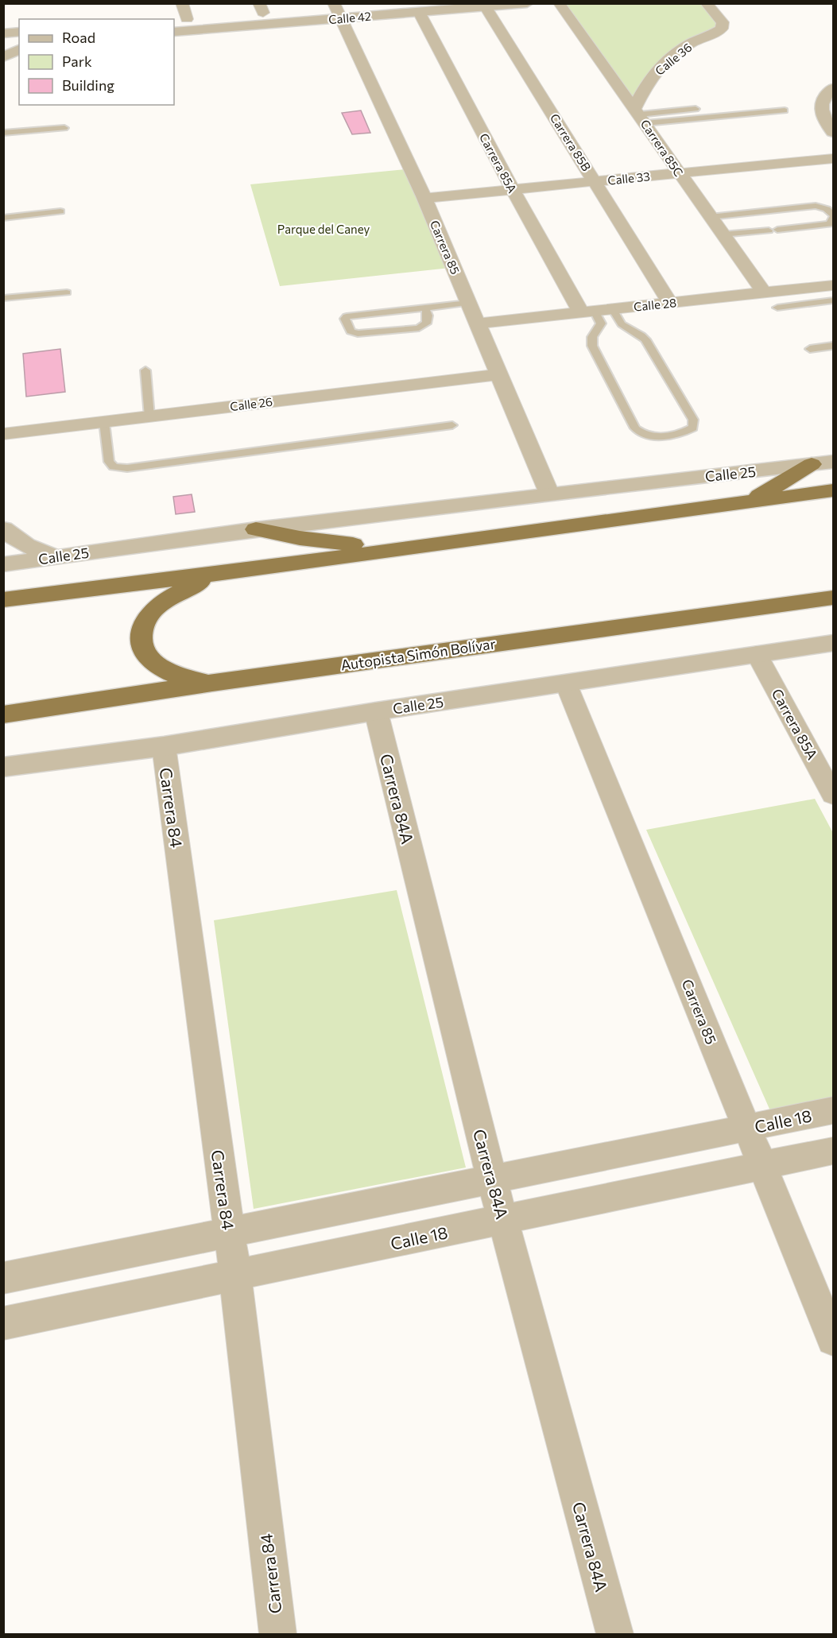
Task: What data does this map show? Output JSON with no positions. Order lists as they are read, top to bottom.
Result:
{
  "streets": {
    "highway": ["Autopista Simón Bolívar"],
    "street": [
      "Calle 42",
      "Calle 36",
      "Carrera 85B",
      "Carrera 85C",
      "Carrera 85A",
      "Calle 33",
      "Carrera 85",
      "Calle 28",
      "Calle 26",
      "Calle 25",
      "Carrera 84A",
      "Carrera 84",
      "Calle 18"
    ]
  },
  "crossings": [
    ["Calle 42", "Carrera 85B"],
    ["Calle 42", "Carrera 85A"],
    ["Calle 42", "Carrera 85"],
    ["Calle 36", "Carrera 85C"],
    ["Carrera 85B", "Calle 33"],
    ["Carrera 85B", "Calle 28"],
    ["Carrera 85C", "Calle 33"],
    ["Carrera 85C", "Calle 28"],
    ["Carrera 85A", "Calle 33"],
    ["Carrera 85A", "Calle 28"],
    ["Carrera 85A", "Calle 25"],
    ["Calle 33", "Carrera 85"],
    ["Carrera 85", "Calle 28"],
    ["Carrera 85", "Calle 26"],
    ["Carrera 85", "Calle 25"],
    ["Carrera 85", "Calle 18"],
    ["Calle 25", "Carrera 84A"],
    ["Calle 25", "Carrera 84"],
    ["Carrera 84A", "Calle 18"],
    ["Carrera 84", "Calle 18"]
  ],
  "parks": ["Parque del Caney"],
  "legend": ["Road", "Park", "Building"]
}
